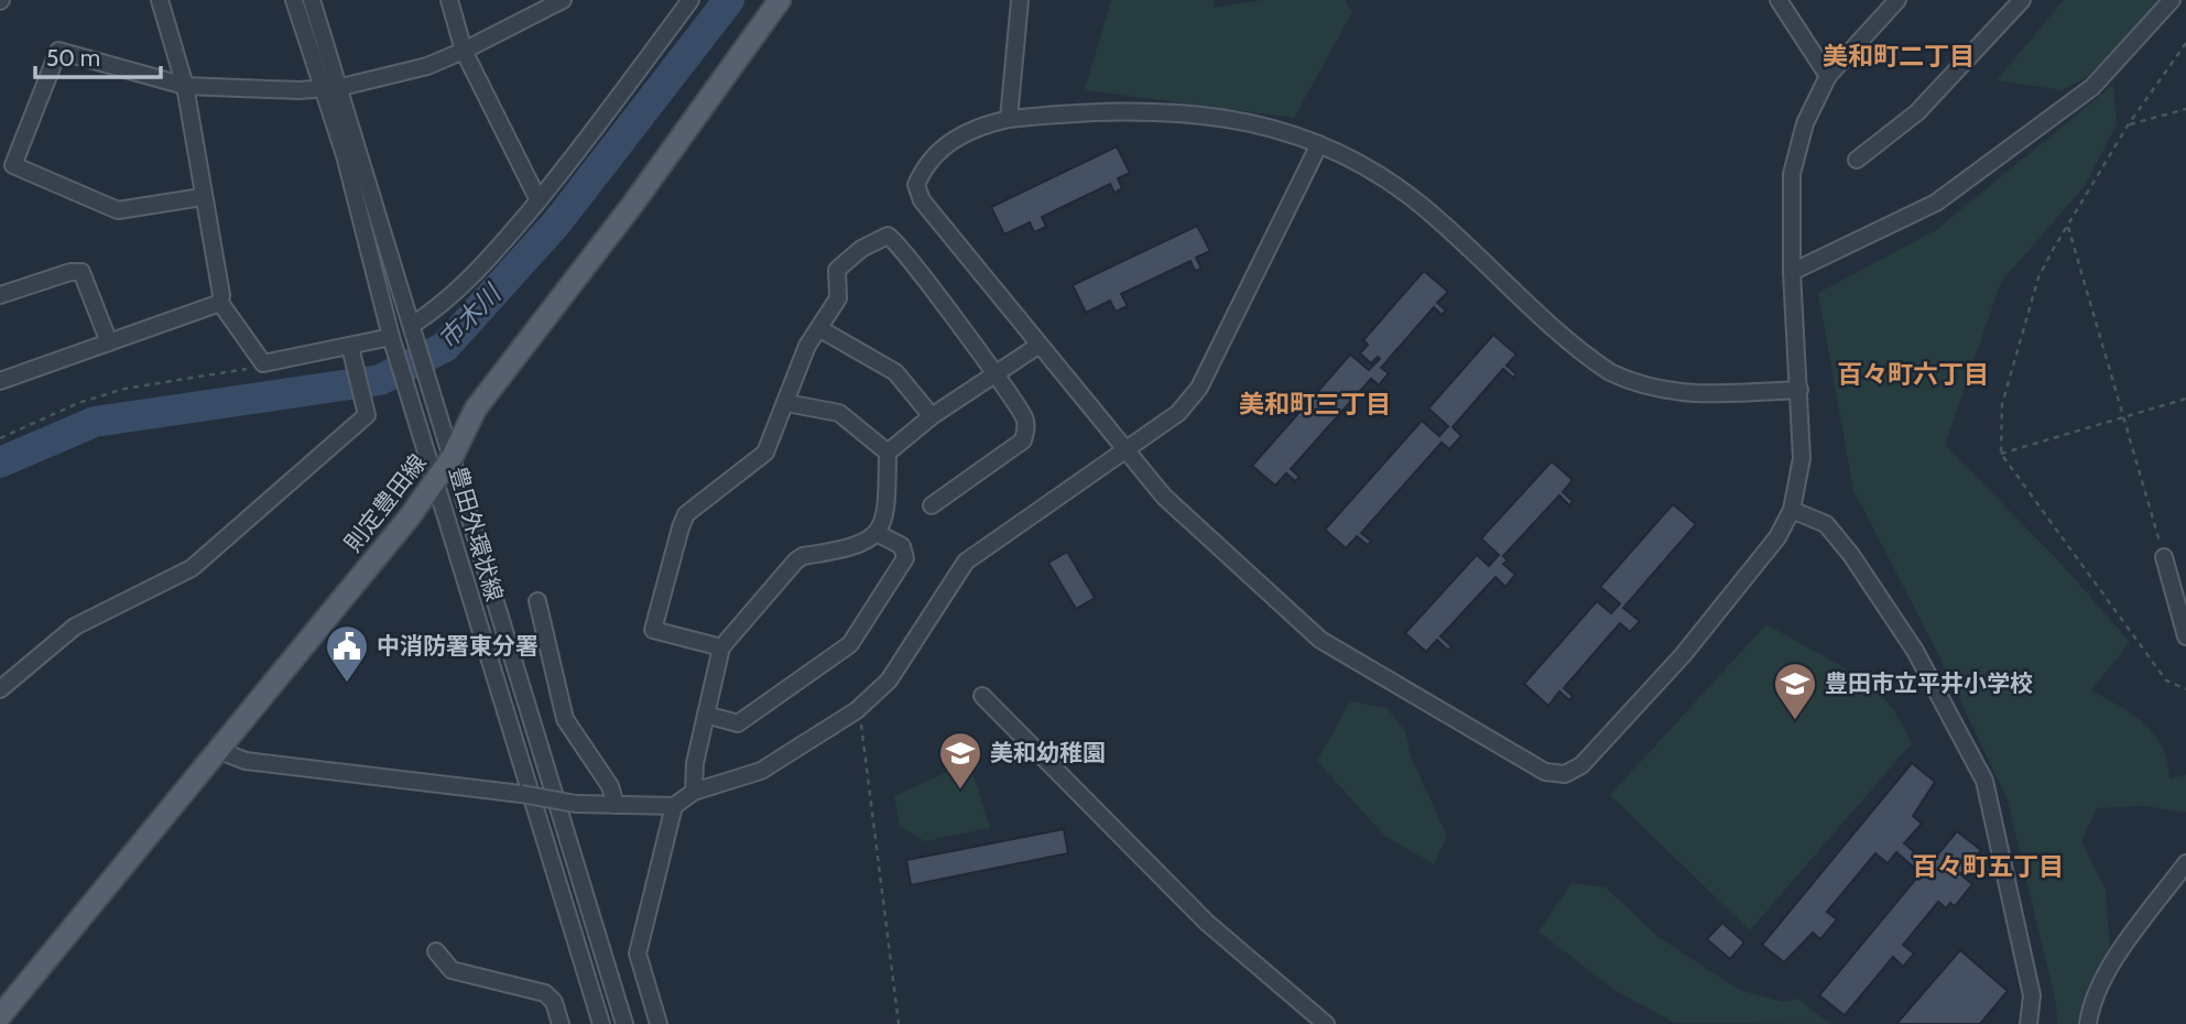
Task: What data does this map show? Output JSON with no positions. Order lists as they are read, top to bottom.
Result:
{
  "streets": {
    "main road": ["則定豊田線"],
    "street": ["豊田外環状線"]
  },
  "crossings": [
    ["則定豊田線", "豊田外環状線"]
  ],
  "districts": [
    "美和町二丁目",
    "百々町六丁目",
    "美和町三丁目",
    "百々町五丁目"
  ],
  "water": ["市木川"],
  "places": {
    "public building": ["中消防署東分署"],
    "school or university": ["豊田市立平井小学校", "美和幼稚園"]
  },
  "scale_bar": "50 m"
}
